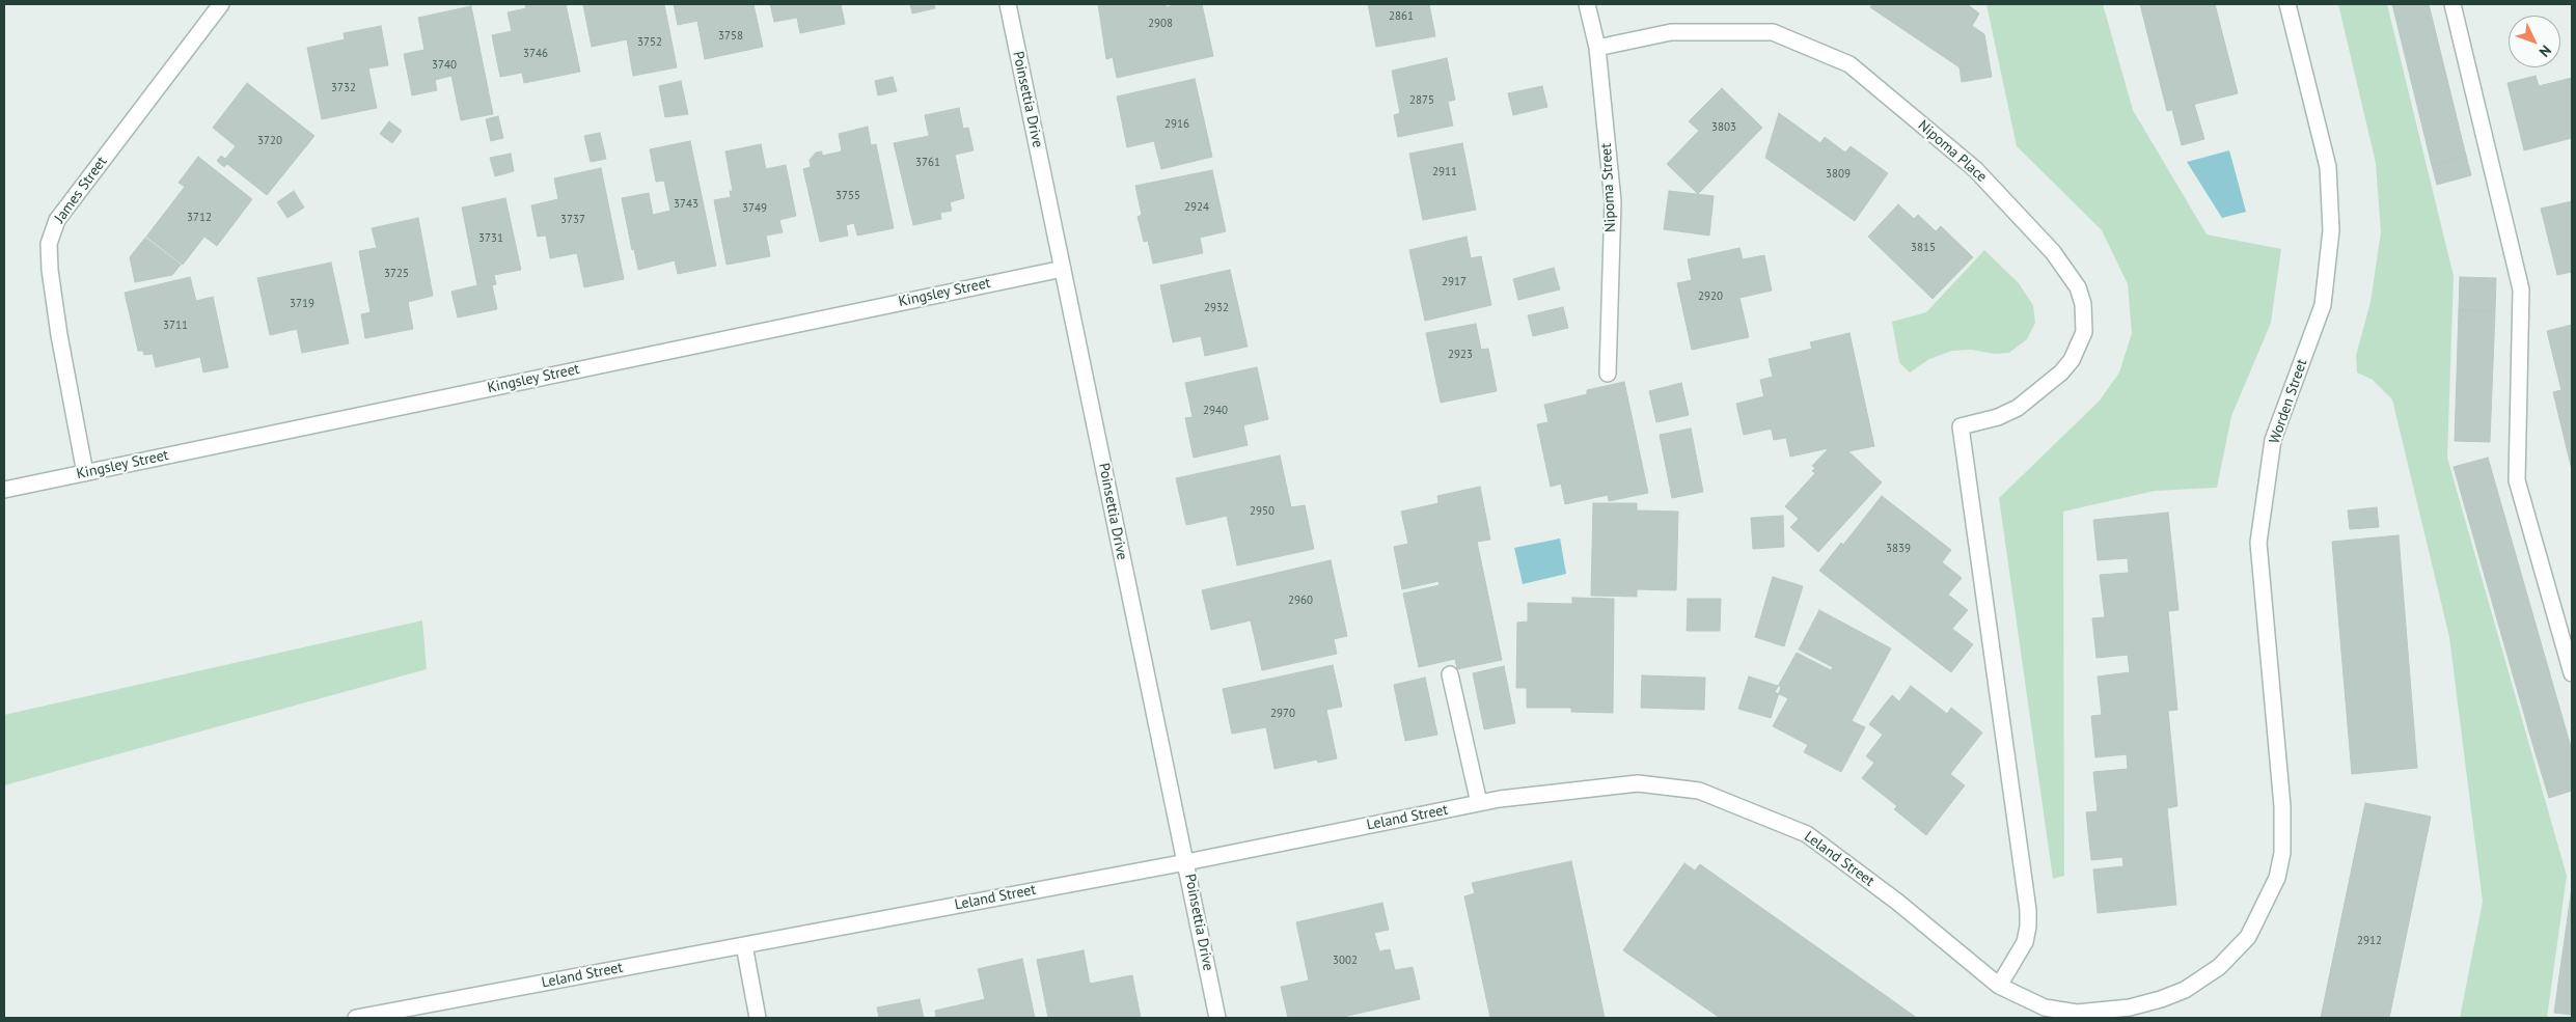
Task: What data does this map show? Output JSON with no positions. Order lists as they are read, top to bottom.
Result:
{
  "streets": {
    "street": [
      "Poinsettia Drive",
      "Nipoma Place",
      "Nipoma Street",
      "James Street",
      "Kingsley Street",
      "Worden Street",
      "Leland Street"
    ]
  },
  "crossings": [
    ["Poinsettia Drive", "Kingsley Street"],
    ["Poinsettia Drive", "Leland Street"],
    ["Nipoma Place", "Nipoma Street"],
    ["Nipoma Place", "Leland Street"],
    ["James Street", "Kingsley Street"],
    ["Worden Street", "Leland Street"]
  ],
  "house_numbers": [
    "2861",
    "2908",
    "3758",
    "3752",
    "3746",
    "3740",
    "3732",
    "2875",
    "2916",
    "3803",
    "3720",
    "3761",
    "2911",
    "3809",
    "3755",
    "3743",
    "2924",
    "3749",
    "3712",
    "3737",
    "3731",
    "3815",
    "3725",
    "2917",
    "2920",
    "3719",
    "2932",
    "3711",
    "2923",
    "2940",
    "2950",
    "3839",
    "2960",
    "2970",
    "2912",
    "3002"
  ],
  "north": "bottom right"
}
